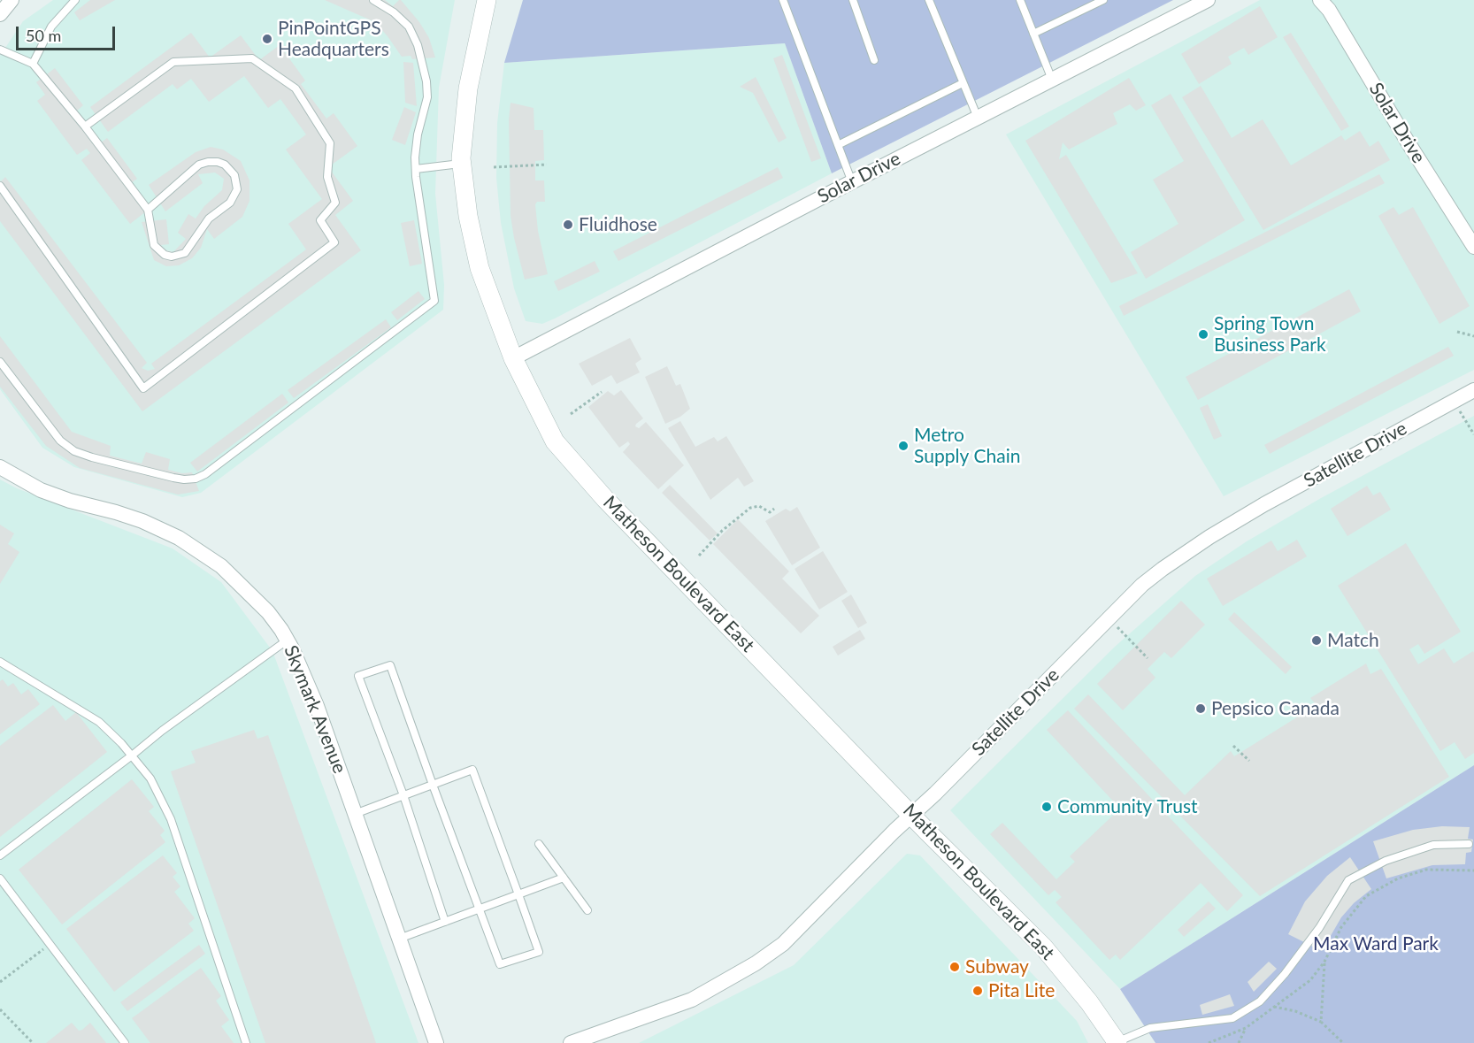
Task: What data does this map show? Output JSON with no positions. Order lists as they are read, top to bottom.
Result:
{
  "streets": {
    "street": [
      "Solar Drive",
      "Satellite Drive",
      "Matheson Boulevard East",
      "Skymark Avenue"
    ]
  },
  "crossings": [
    ["Solar Drive", "Matheson Boulevard East"],
    ["Satellite Drive", "Matheson Boulevard East"]
  ],
  "parks": ["Max Ward Park"],
  "places": [
    "PinPointGPS Headquarters",
    "Fluidhose",
    "Spring Town Business Park",
    "Metro Supply Chain",
    "Match",
    "Pepsico Canada",
    "Community Trust",
    "Subway",
    "Pita Lite"
  ],
  "scale_bar": "50 m"
}
